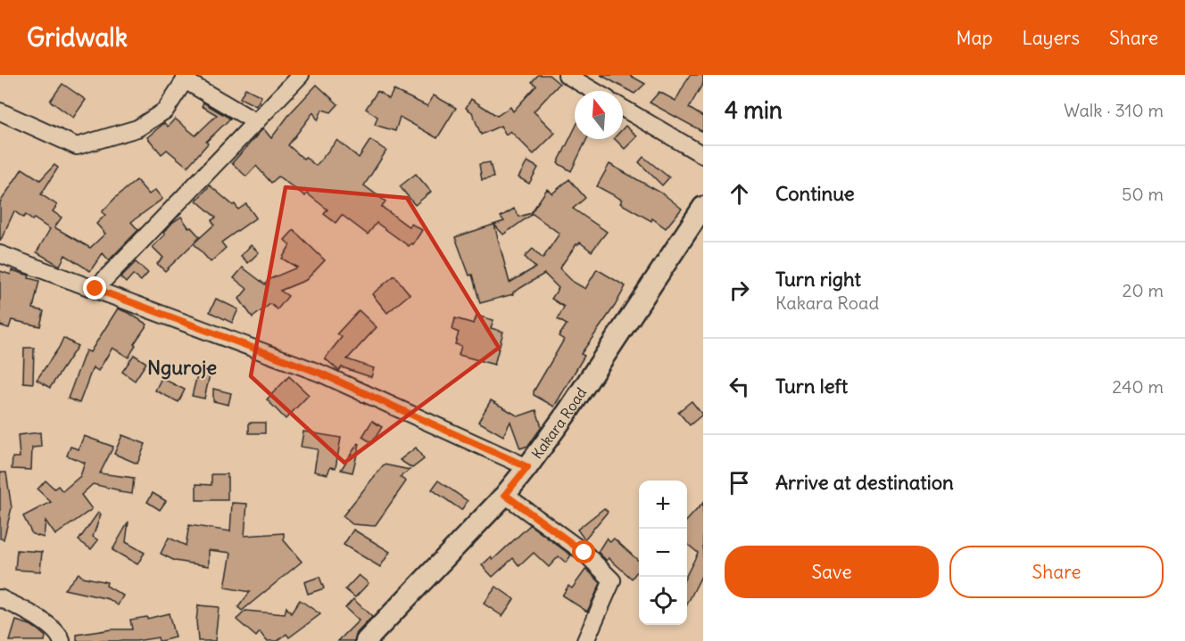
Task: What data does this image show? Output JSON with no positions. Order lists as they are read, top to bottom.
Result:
{
  "streets": {
    "street": ["Kakara Road"]
  },
  "districts": ["Nguroje"],
  "north": "top",
  "page": {
    "header": "Gridwalk",
    "nav": ["Map", "Layers", "Share"],
    "heading": ["4 min", "Walk · 310 m"],
    "list": [
      ["Continue", "50 m"],
      ["Turn right", "Kakara Road", "20 m"],
      ["Turn left", "240 m"],
      "Arrive at destination"
    ],
    "map_buttons": ["+", "−"],
    "buttons": ["Save", "Share"]
  }
}
